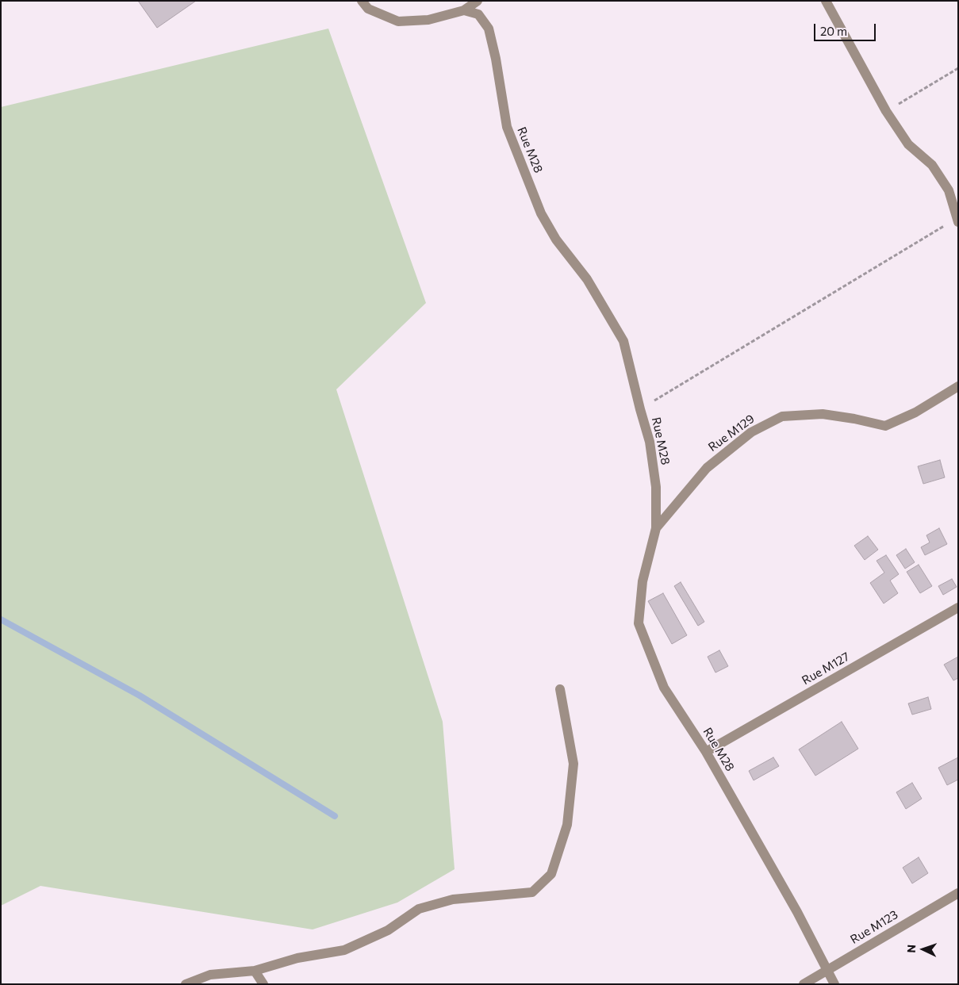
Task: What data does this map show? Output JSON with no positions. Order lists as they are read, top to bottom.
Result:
{
  "streets": {
    "street": [
      "Rue M28",
      "Rue M129",
      "Rue M127",
      "Rue M123"
    ]
  },
  "crossings": [
    ["Rue M28", "Rue M129"],
    ["Rue M28", "Rue M127"],
    ["Rue M28", "Rue M123"]
  ],
  "scale_bar": "20 m",
  "north": "left"
}
